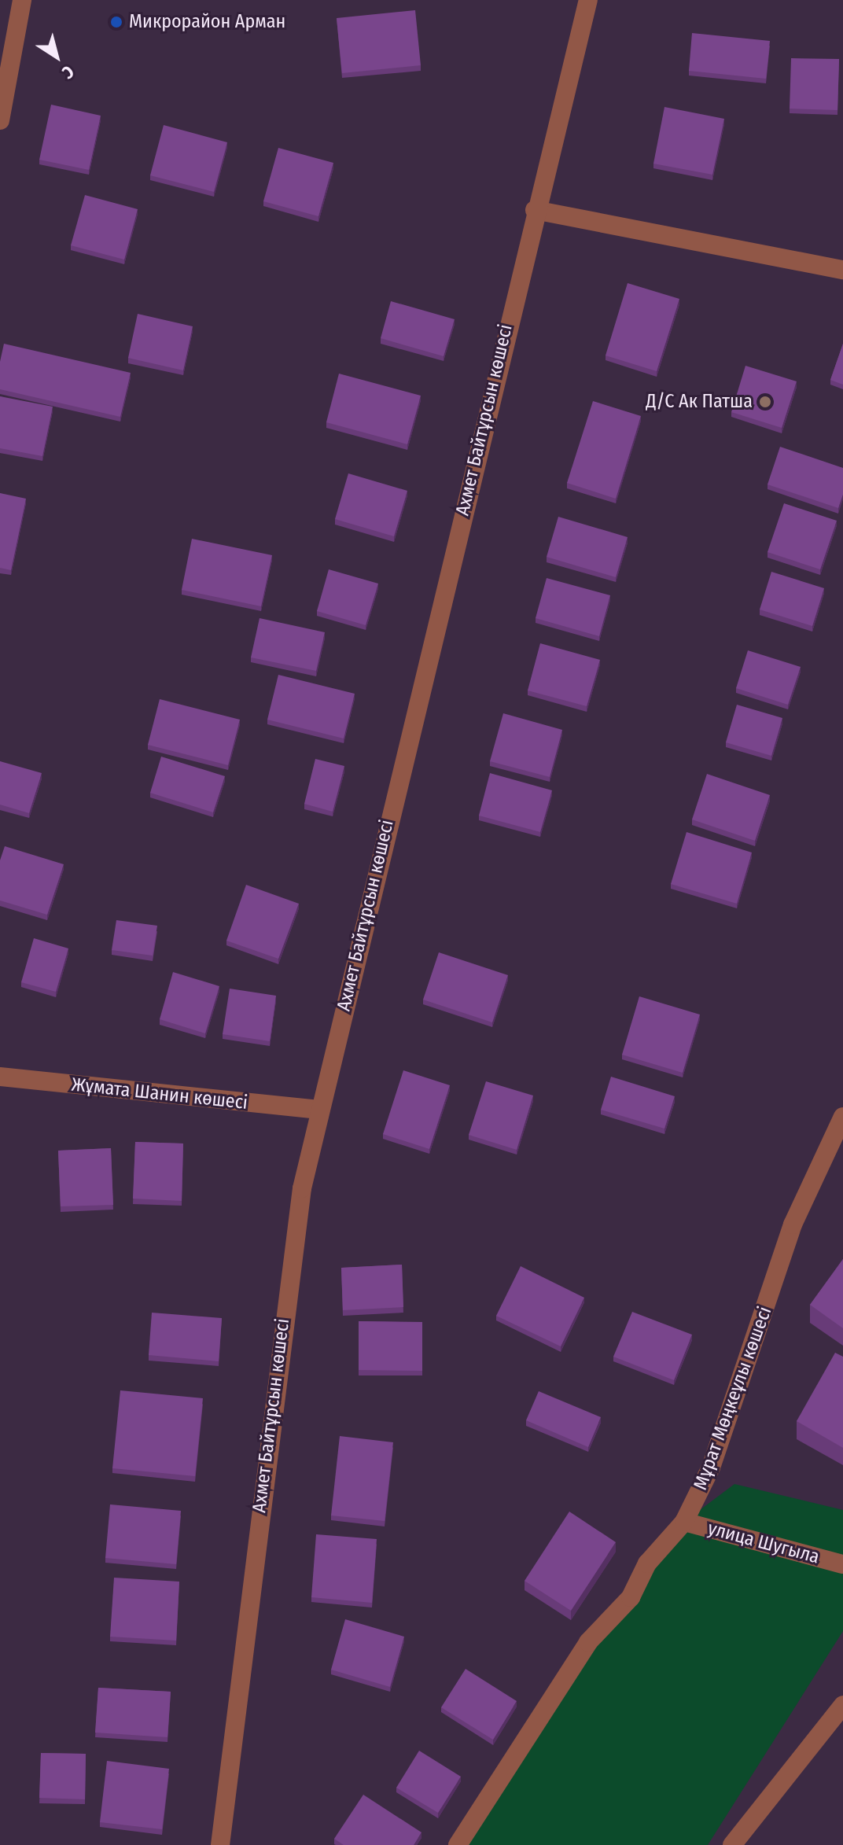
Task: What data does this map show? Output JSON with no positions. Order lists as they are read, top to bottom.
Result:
{
  "streets": {
    "street": [
      "Ахмет Байтұрсын көшесі",
      "Жұмата Шанин көшесі",
      "Мұрат Мөңкеұлы көшесі",
      "улица Шугыла"
    ]
  },
  "crossings": [
    ["Ахмет Байтұрсын көшесі", "Жұмата Шанин көшесі"],
    ["Мұрат Мөңкеұлы көшесі", "улица Шугыла"]
  ],
  "places": ["Микрорайон Арман", "Д/С Ак Патша"],
  "north": "bottom right"
}
